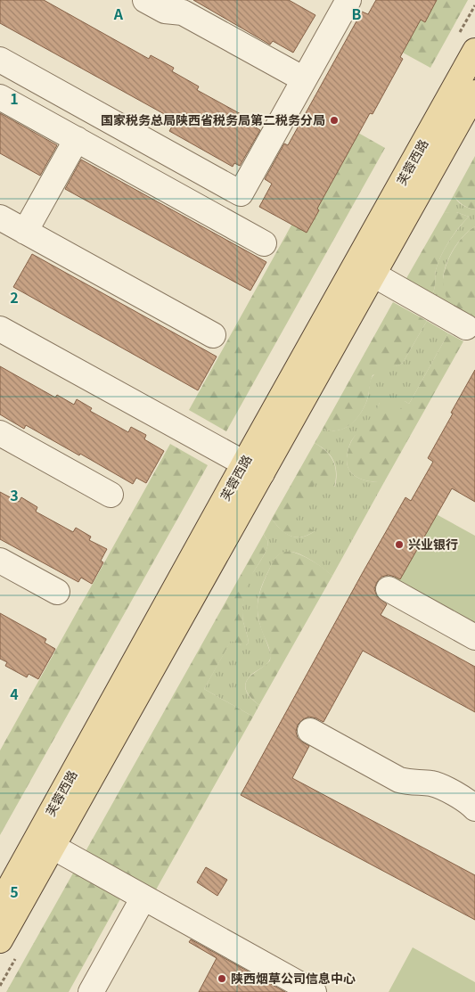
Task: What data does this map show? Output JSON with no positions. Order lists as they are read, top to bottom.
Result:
{
  "streets": {
    "main road": ["芙蓉西路"]
  },
  "places": ["国家税务总局陕西省税务局第二税务分局", "兴业银行", "陕西烟草公司信息中心"],
  "grid": {
    "columns": ["A", "B"],
    "rows": [
      "1",
      "2",
      "3",
      "4",
      "5"
    ]
  }
}
